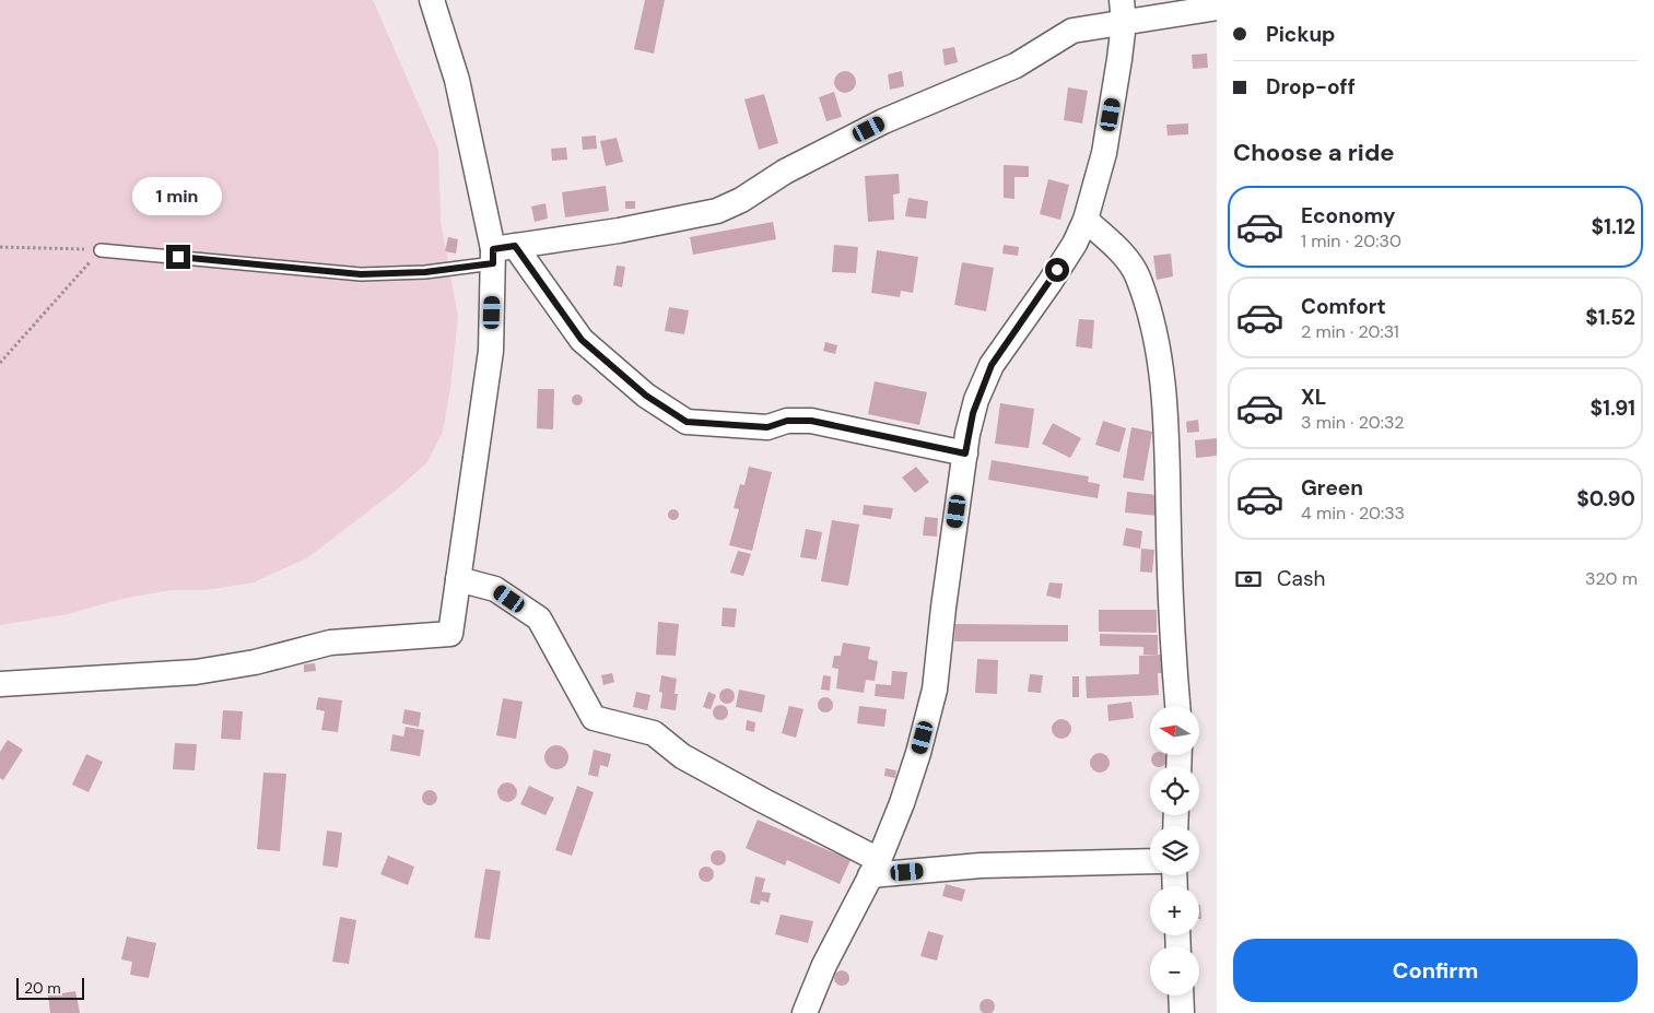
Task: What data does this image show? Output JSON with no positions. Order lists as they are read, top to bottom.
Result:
{
  "scale_bar": "20 m",
  "north": "left",
  "page": {
    "banner": ["Pickup", "Drop-off"],
    "heading": "Choose a ride",
    "bubble": "1 min",
    "list": [
      {
        "name": "Economy",
        "note": "1 min · 20:30",
        "value": "$1.12"
      },
      {
        "name": "Comfort",
        "note": "2 min · 20:31",
        "value": "$1.52"
      },
      {
        "name": "XL",
        "note": "3 min · 20:32",
        "value": "$1.91"
      },
      {
        "name": "Green",
        "note": "4 min · 20:33",
        "value": "$0.90"
      }
    ],
    "pay": ["Cash", "320 m"],
    "map_buttons": ["+", "−"],
    "buttons": "Confirm",
    "scale": "20 m"
  }
}
